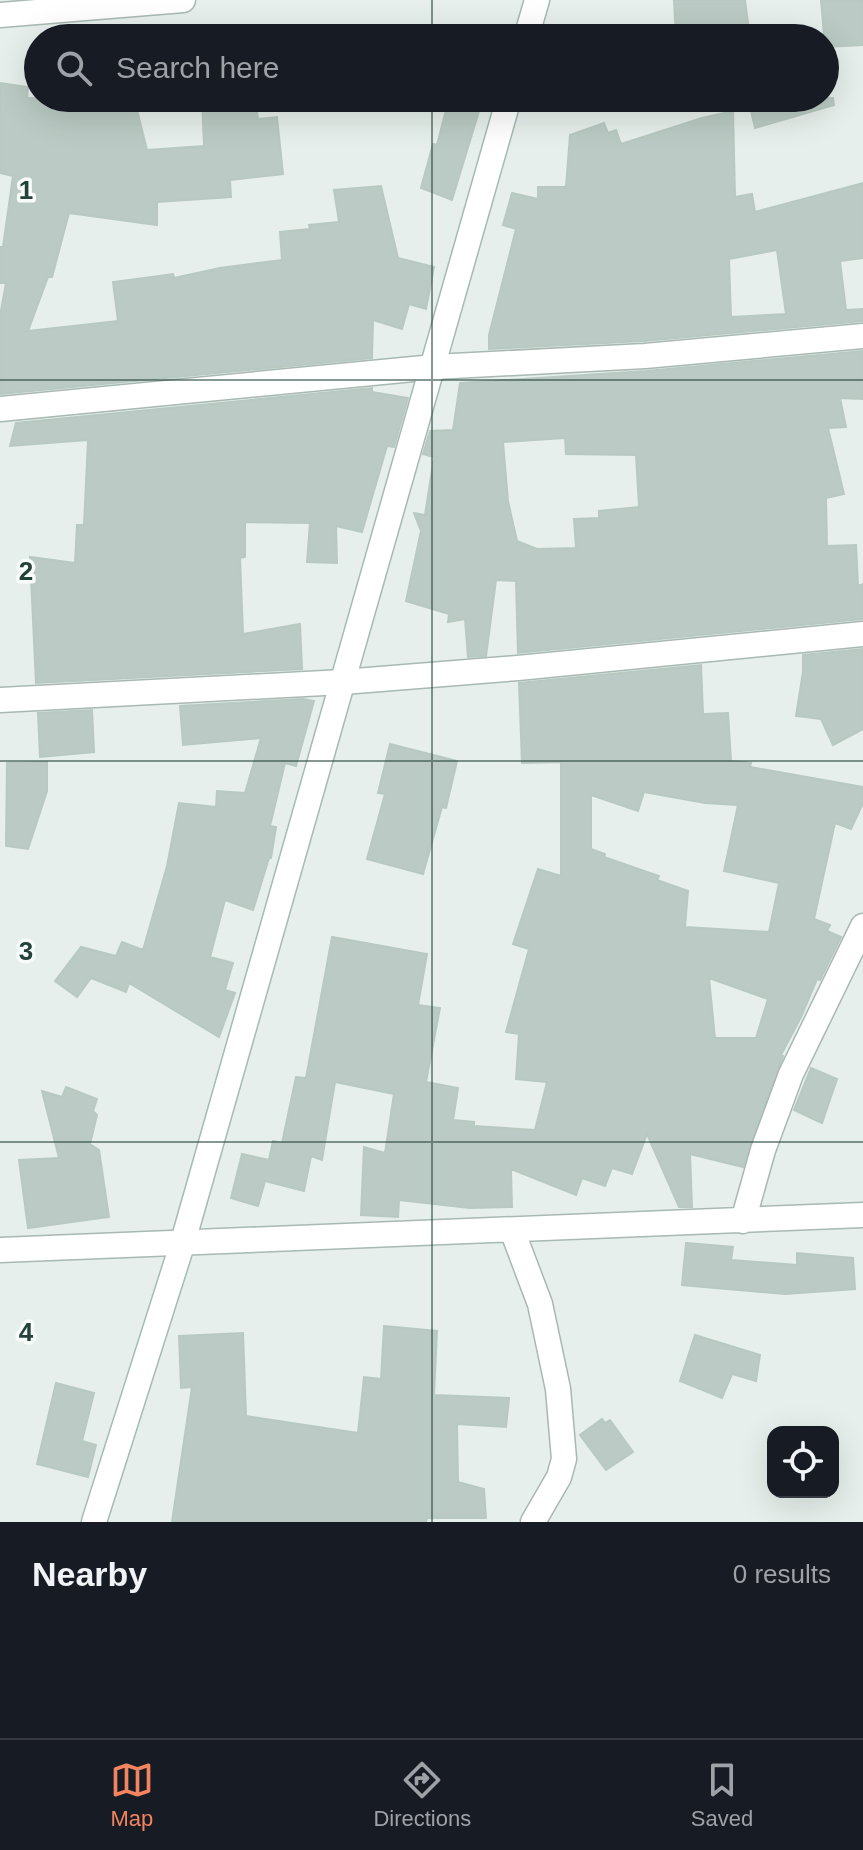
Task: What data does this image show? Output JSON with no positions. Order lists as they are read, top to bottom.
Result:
{
  "page": {
    "search": "Search here",
    "heading": ["Nearby", "0 results"],
    "nav": ["Map", "Directions", "Saved"]
  },
  "grid": {
    "rows": [
      "1",
      "2",
      "3",
      "4"
    ]
  }
}
